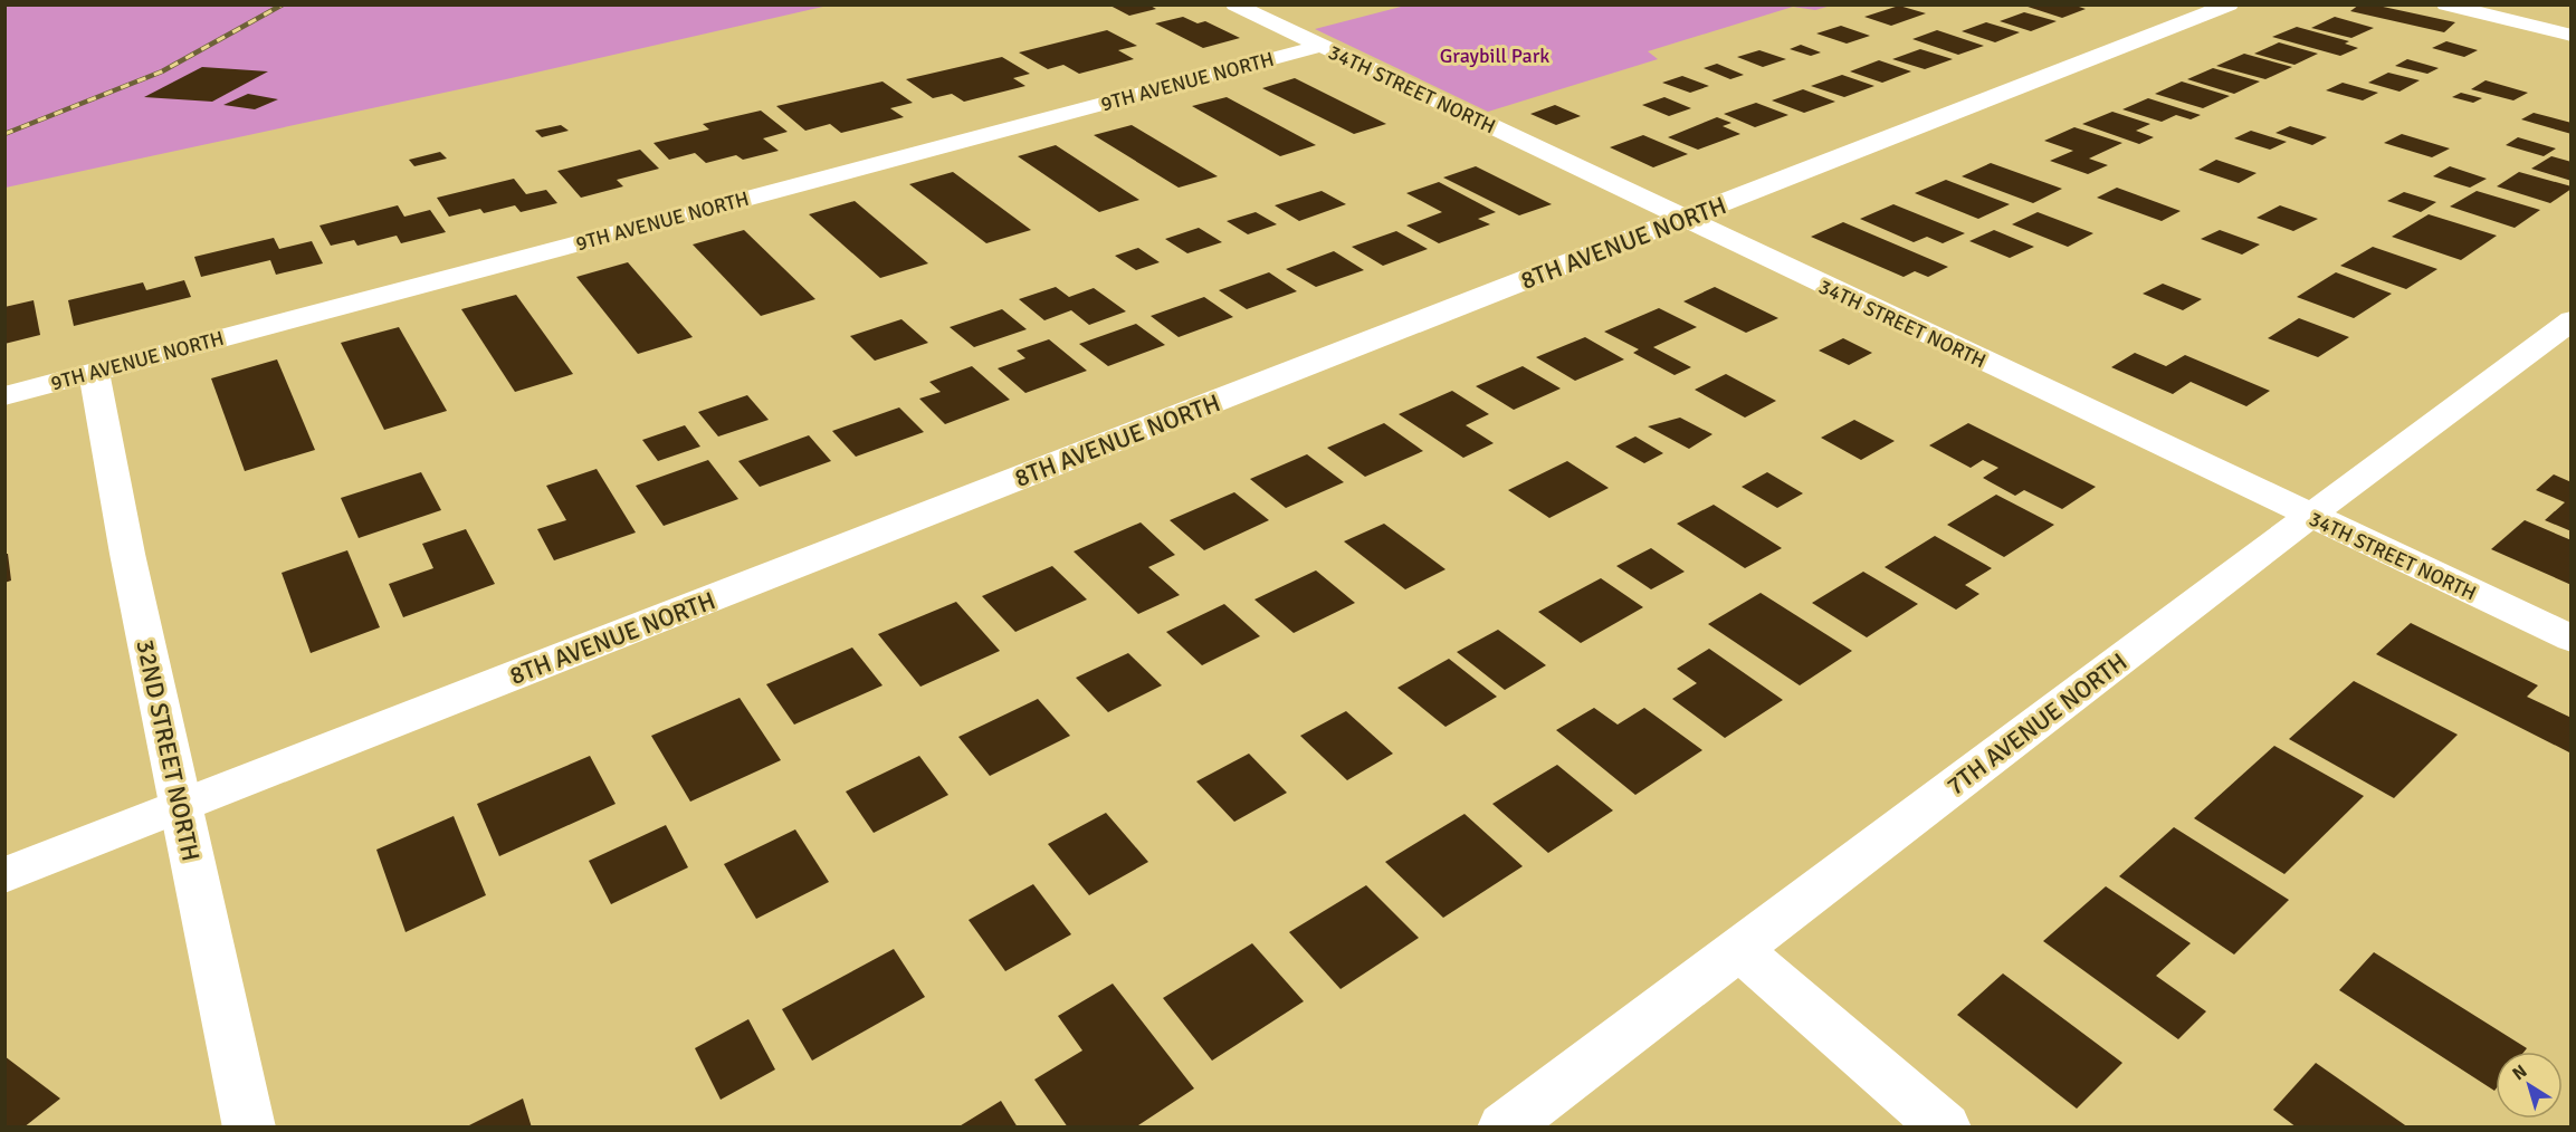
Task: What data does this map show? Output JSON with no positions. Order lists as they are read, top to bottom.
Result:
{
  "streets": {
    "street": [
      "9TH AVENUE NORTH",
      "34TH STREET NORTH",
      "8TH AVENUE NORTH",
      "7TH AVENUE NORTH",
      "32ND STREET NORTH"
    ]
  },
  "crossings": [
    ["9TH AVENUE NORTH", "34TH STREET NORTH"],
    ["9TH AVENUE NORTH", "32ND STREET NORTH"],
    ["34TH STREET NORTH", "8TH AVENUE NORTH"],
    ["34TH STREET NORTH", "7TH AVENUE NORTH"],
    ["8TH AVENUE NORTH", "32ND STREET NORTH"]
  ],
  "parks": ["Graybill Park"],
  "north": "top left"
}
